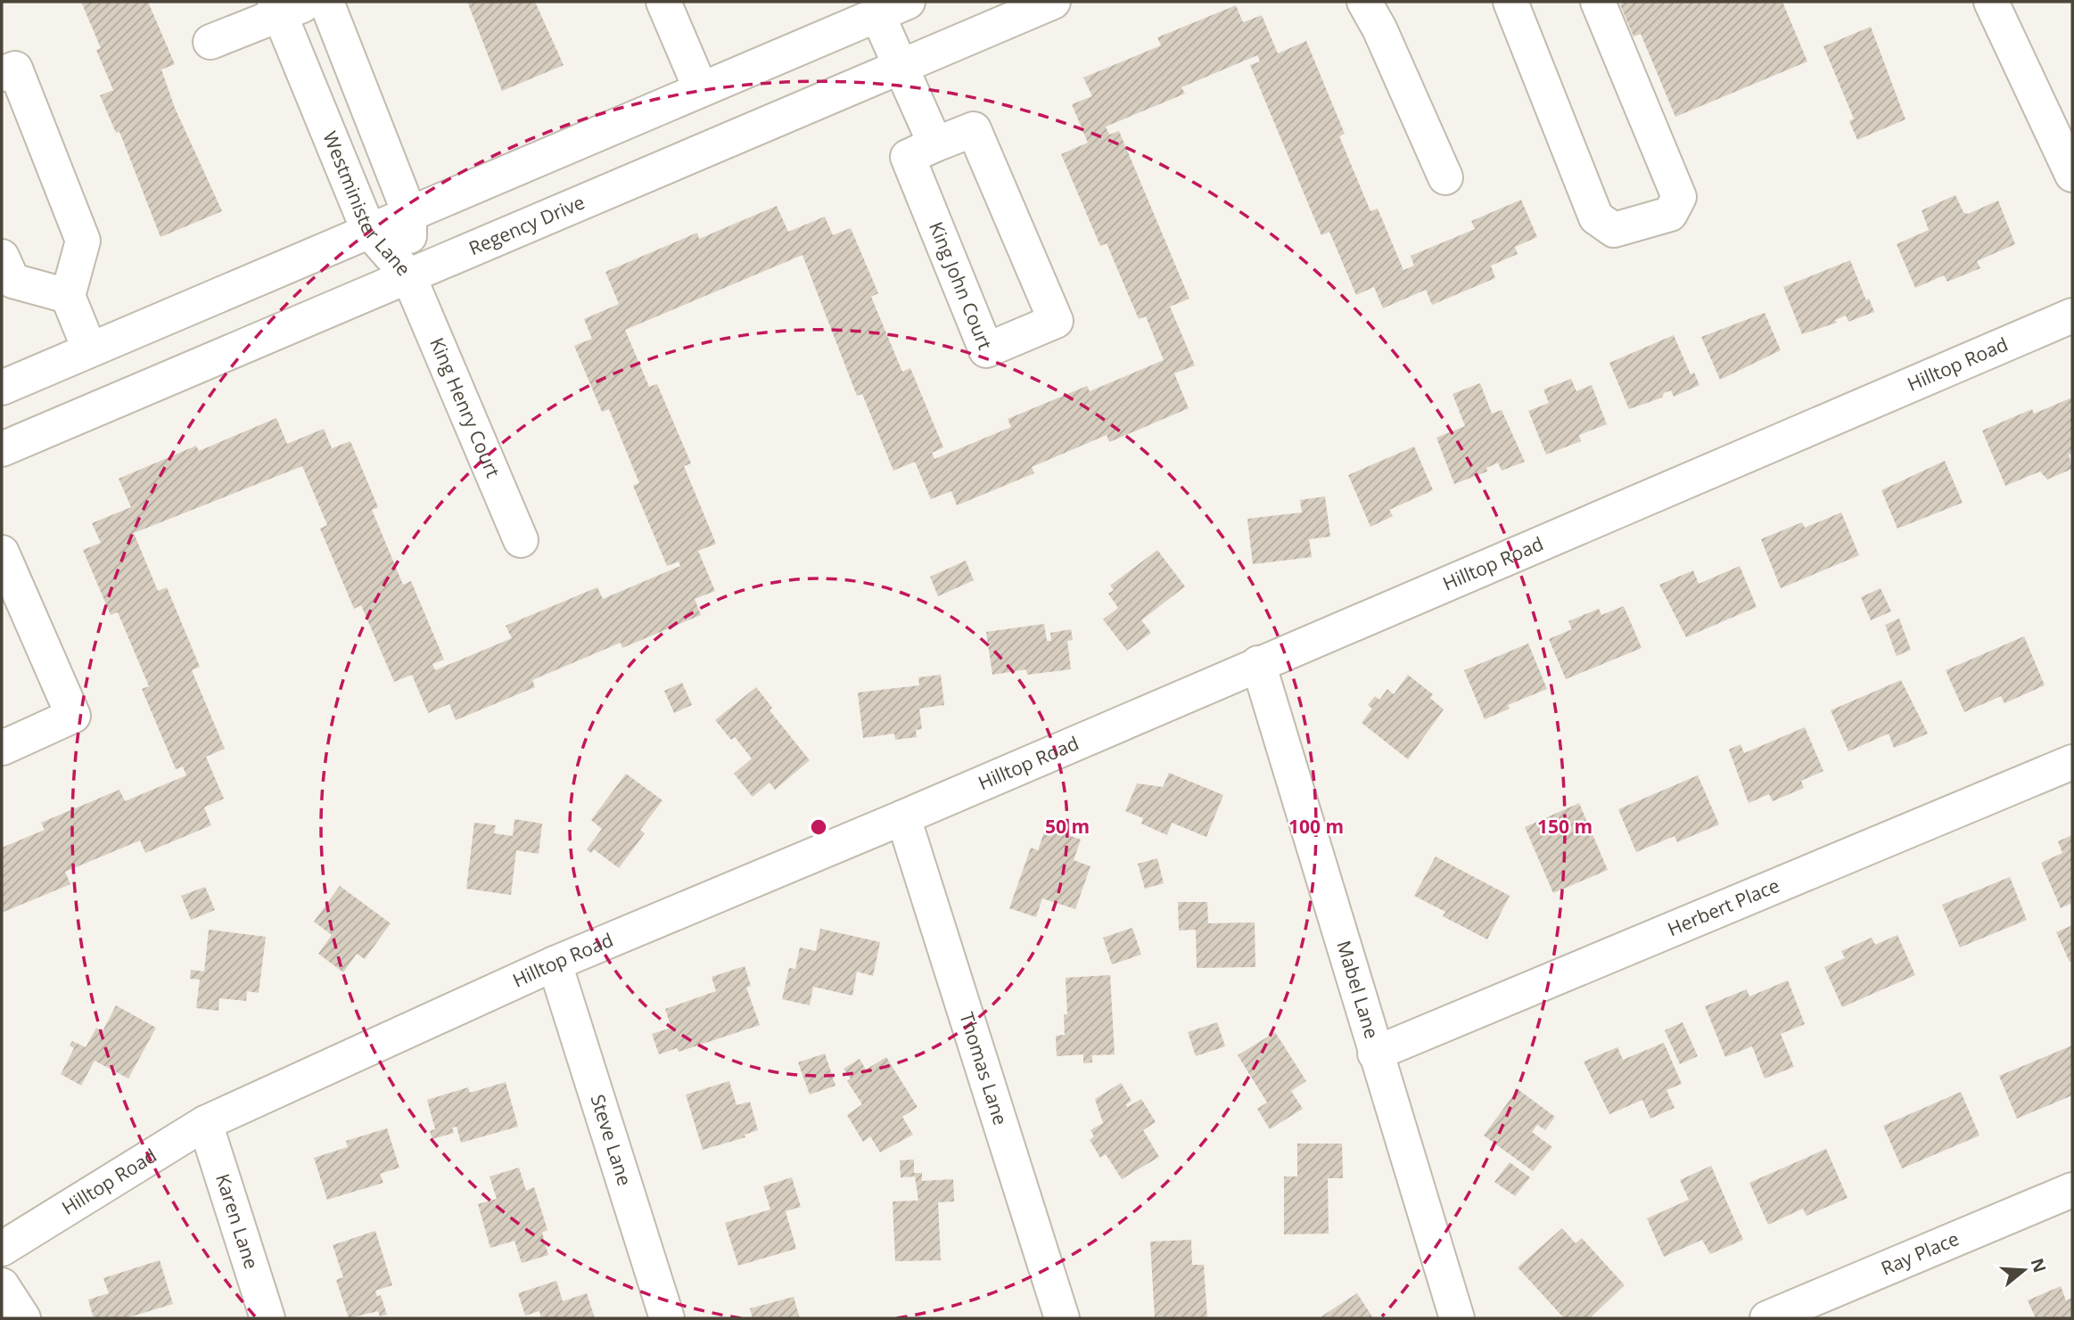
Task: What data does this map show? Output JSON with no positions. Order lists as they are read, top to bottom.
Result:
{
  "streets": {
    "street": [
      "Westminister Lane",
      "Regency Drive",
      "King John Court",
      "Hilltop Road",
      "King Henry Court",
      "Herbert Place",
      "Mabel Lane",
      "Thomas Lane",
      "Steve Lane",
      "Karen Lane",
      "Ray Place"
    ]
  },
  "crossings": [
    ["Westminister Lane", "Regency Drive"],
    ["Westminister Lane", "King Henry Court"],
    ["Regency Drive", "King Henry Court"],
    ["Hilltop Road", "Mabel Lane"],
    ["Hilltop Road", "Thomas Lane"],
    ["Hilltop Road", "Steve Lane"],
    ["Hilltop Road", "Karen Lane"],
    ["Herbert Place", "Mabel Lane"]
  ],
  "north": "right",
  "rings": ["50 m", "100 m", "150 m"]
}
